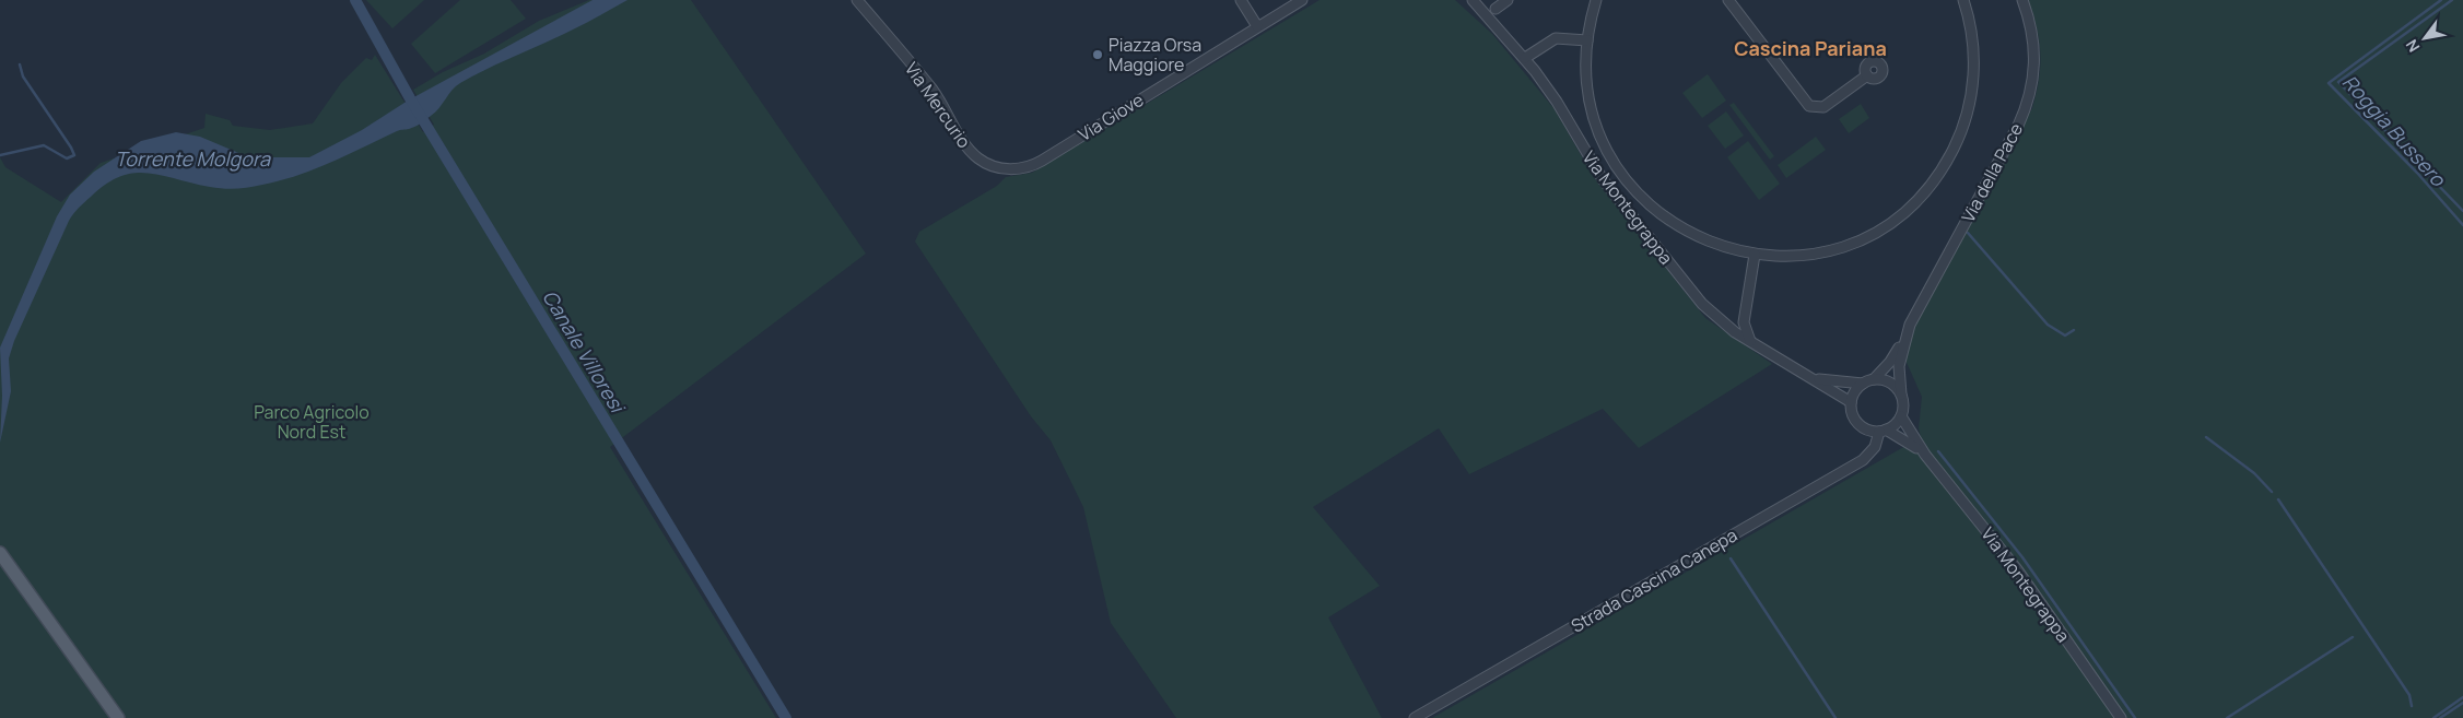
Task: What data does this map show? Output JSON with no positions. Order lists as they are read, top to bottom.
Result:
{
  "streets": {
    "street": [
      "Via Mercurio",
      "Via Giove",
      "Via della Pace",
      "Via Montegrappa",
      "Strada Cascina Canepa"
    ]
  },
  "crossings": [
    ["Via Mercurio", "Via Giove"],
    ["Via della Pace", "Via Montegrappa"],
    ["Via della Pace", "Strada Cascina Canepa"],
    ["Via Montegrappa", "Strada Cascina Canepa"]
  ],
  "districts": ["Cascina Pariana"],
  "water": ["Roggia Bussero", "Torrente Molgora", "Canale Villoresi"],
  "parks": ["Parco Agricolo Nord Est"],
  "places": ["Piazza Orsa Maggiore"],
  "north": "bottom left"
}
